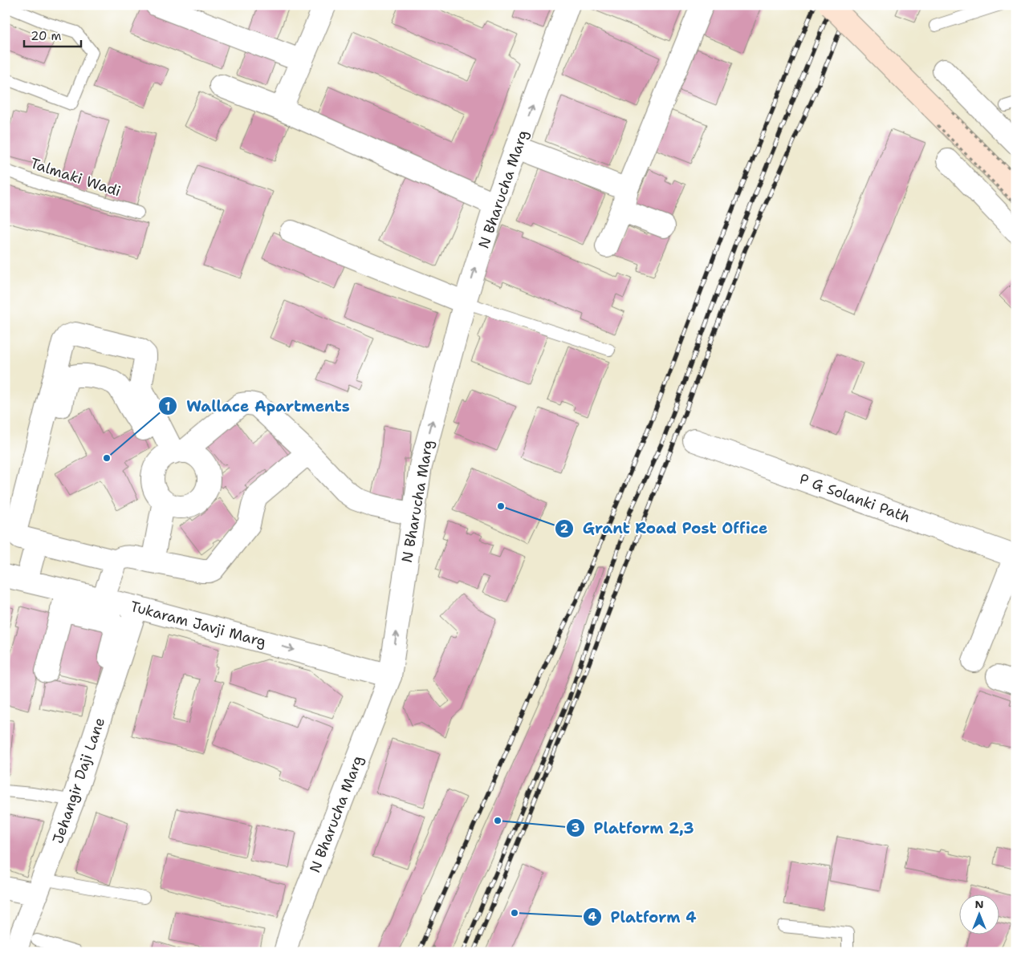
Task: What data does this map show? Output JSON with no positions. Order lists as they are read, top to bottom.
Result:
{
  "streets": {
    "street": [
      "N Bharucha Marg",
      "P G Solanki Path",
      "Tukaram Javji Marg",
      "Jehangir Daji Lane"
    ],
    "lane": ["Talmaki Wadi"]
  },
  "crossings": [
    ["N Bharucha Marg", "Tukaram Javji Marg"],
    ["Tukaram Javji Marg", "Jehangir Daji Lane"]
  ],
  "one_way": ["N Bharucha Marg"],
  "places": [
    "Wallace Apartments",
    "Grant Road Post Office",
    "Platform 2,3",
    "Platform 4"
  ],
  "scale_bar": "20 m",
  "north": "top"
}
